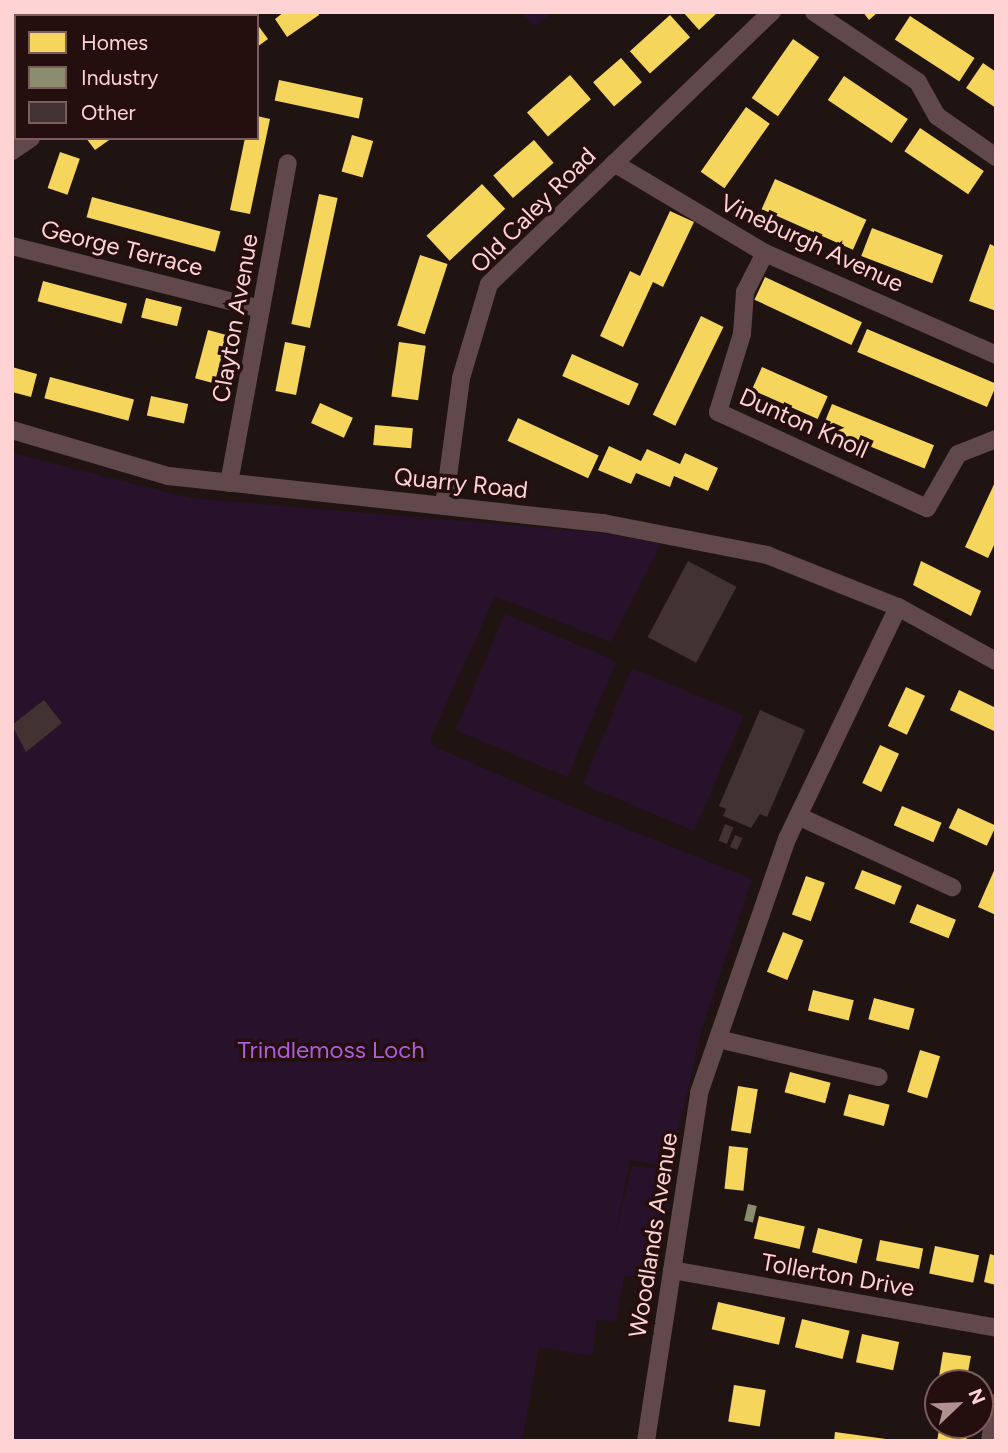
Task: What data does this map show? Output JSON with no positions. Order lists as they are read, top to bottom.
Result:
{
  "streets": {
    "street": [
      "Old Caley Road",
      "Vineburgh Avenue",
      "George Terrace",
      "Clayton Avenue",
      "Dunton Knoll",
      "Quarry Road",
      "Woodlands Avenue",
      "Tollerton Drive"
    ]
  },
  "crossings": [
    ["Old Caley Road", "Vineburgh Avenue"],
    ["Old Caley Road", "Quarry Road"],
    ["Vineburgh Avenue", "Dunton Knoll"],
    ["George Terrace", "Clayton Avenue"],
    ["Clayton Avenue", "Quarry Road"],
    ["Quarry Road", "Woodlands Avenue"],
    ["Woodlands Avenue", "Tollerton Drive"]
  ],
  "parks": ["Trindlemoss Loch"],
  "legend": ["Homes", "Industry", "Other"],
  "north": "top right"
}
